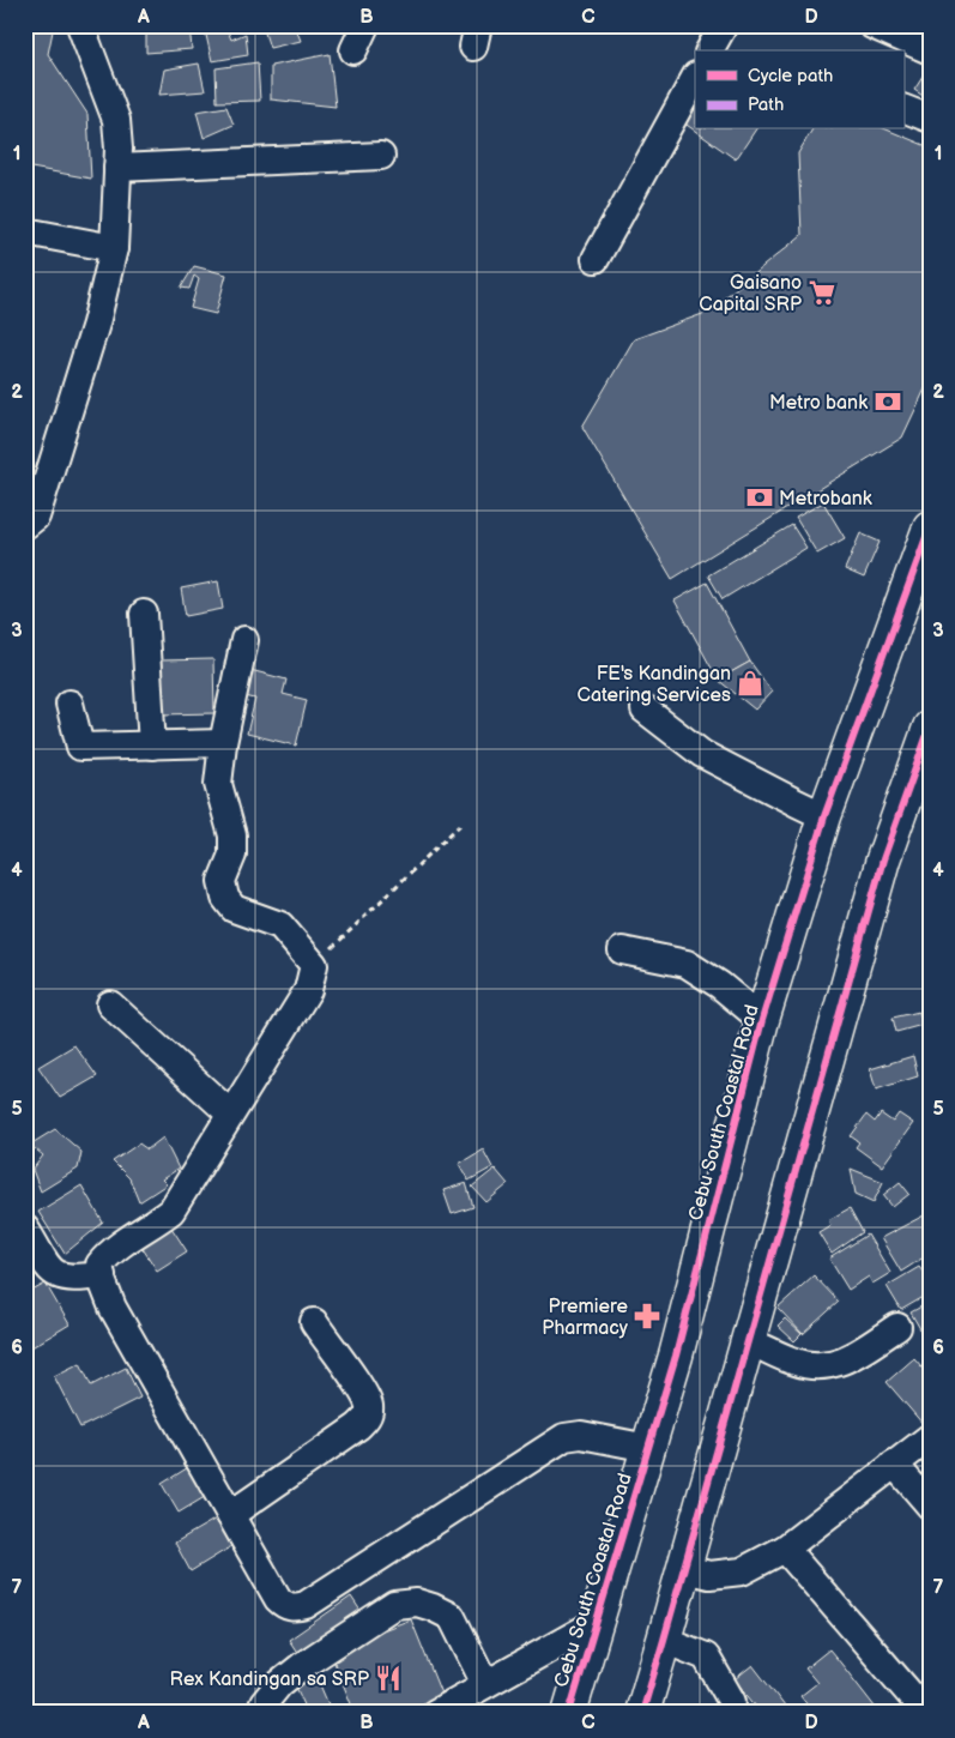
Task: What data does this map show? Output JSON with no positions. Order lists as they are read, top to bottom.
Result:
{
  "streets": {
    "highway": ["Cebu South Coastal Road"]
  },
  "places": {
    "supermarket": ["Gaisano Capital SRP"],
    "bank": ["Metro bank", "Metrobank"],
    "shop": ["FE's Kandingan Catering Services"],
    "pharmacy": ["Premiere Pharmacy"],
    "restaurant": ["Rex Kandingan sa SRP"]
  },
  "legend": ["Cycle path", "Path"],
  "grid": {
    "columns": [
      "A",
      "B",
      "C",
      "D"
    ],
    "rows": [
      "1",
      "2",
      "3",
      "4",
      "5",
      "6",
      "7"
    ]
  }
}
